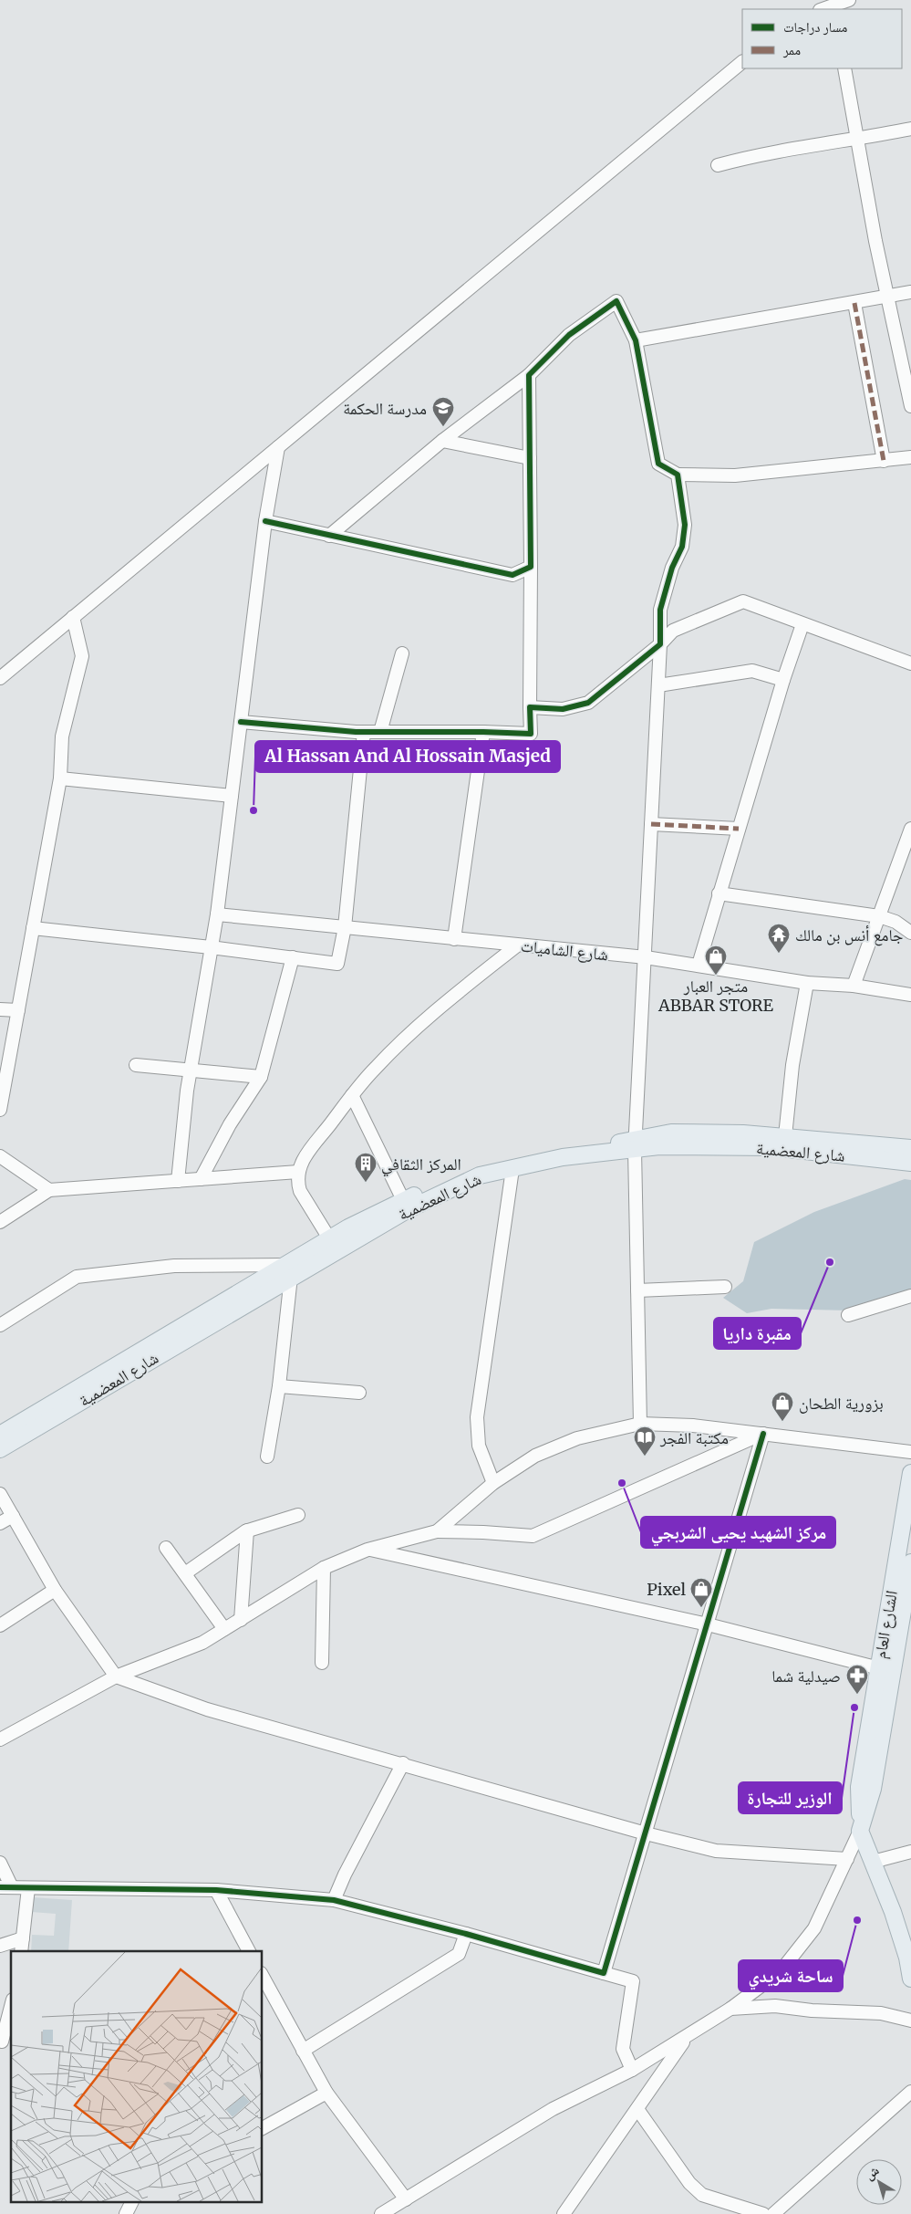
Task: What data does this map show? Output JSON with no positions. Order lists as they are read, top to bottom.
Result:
{
  "streets": {
    "main road": ["شارع المعضمية", "الشارع العام"],
    "street": ["شارع الشاميات"]
  },
  "places": {
    "school or university": ["مدرسة الحكمة"],
    "other": [
      "Al Hassan And Al Hossain Masjed",
      "مقبرة داريا",
      "مركز الشهيد يحيى الشربجي",
      "الوزير للتجارة",
      "ساحة شريدي"
    ],
    "temple": ["جامع أنس بن مالك"],
    "shop": ["متجر العبار ABBAR STORE", "بزورية الطحان", "Pixel"],
    "building": ["المركز الثقافي"],
    "library": ["مكتبة الفجر"],
    "pharmacy": ["صيدلية شما"]
  },
  "legend": ["مسار دراجات", "ممر"],
  "north": "top left"
}
